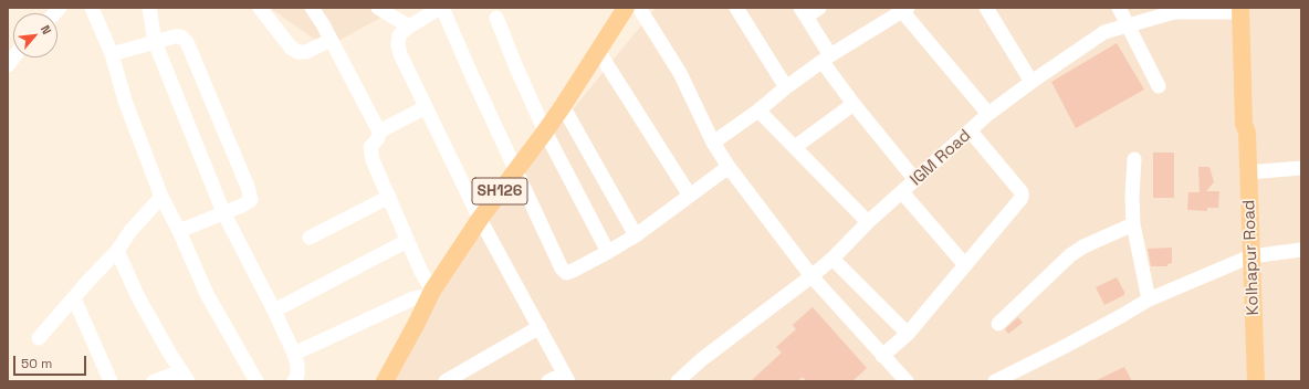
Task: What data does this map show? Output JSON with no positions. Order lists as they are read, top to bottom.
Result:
{
  "streets": {
    "main road": ["SH126", "Kolhapur Road"],
    "street": ["IGM Road"]
  },
  "crossings": [
    ["IGM Road", "Kolhapur Road"]
  ],
  "scale_bar": "50 m",
  "north": "top right"
}
